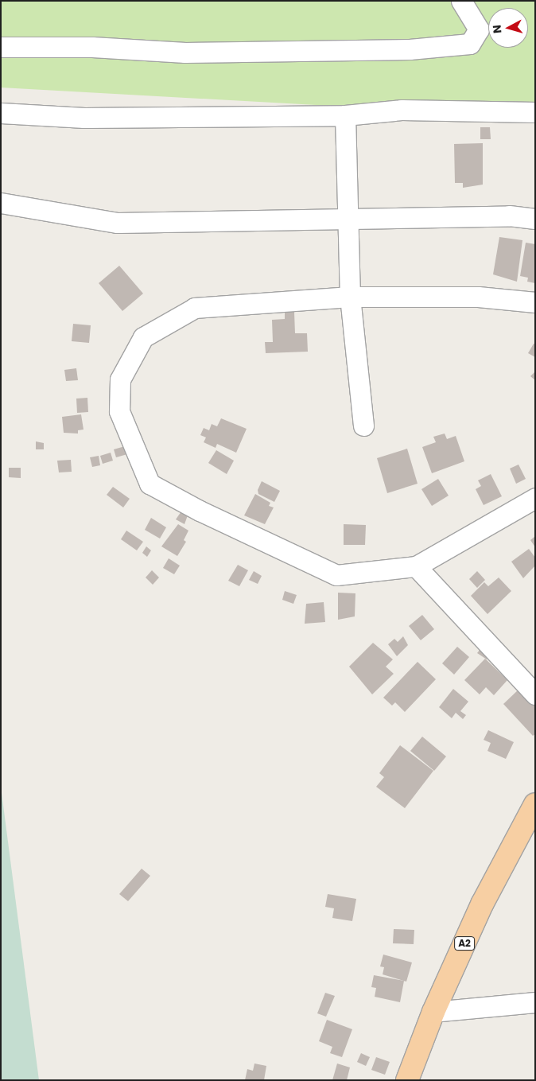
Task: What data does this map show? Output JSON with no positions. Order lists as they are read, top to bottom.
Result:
{
  "streets": {
    "main road": ["A2"]
  },
  "north": "left"
}
